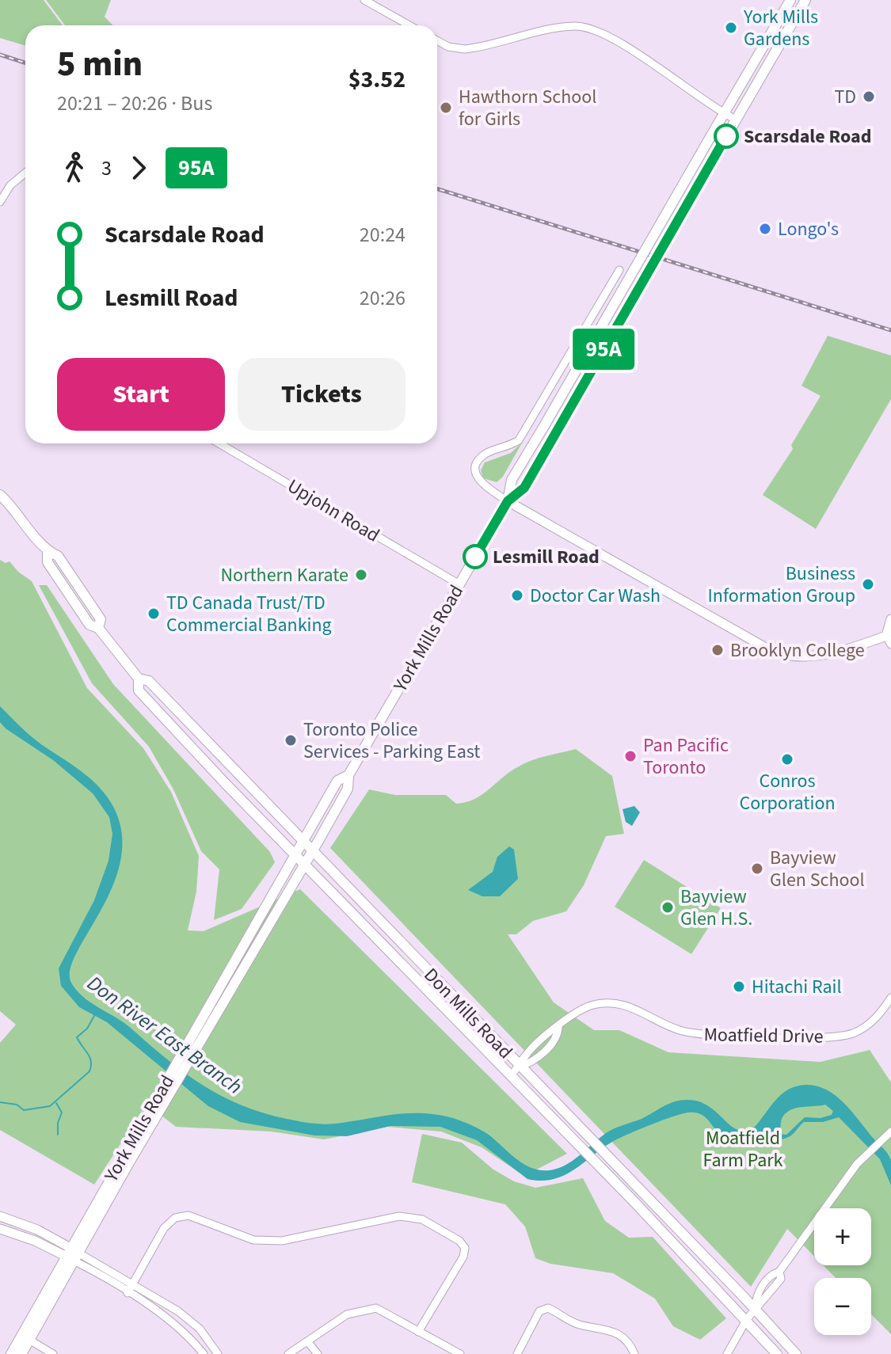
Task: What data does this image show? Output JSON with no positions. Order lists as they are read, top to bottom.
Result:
{
  "streets": {
    "main road": ["York Mills Road", "Don Mills Road"],
    "street": ["Upjohn Road", "Moatfield Drive"]
  },
  "crossings": [
    ["Upjohn Road", "York Mills Road"],
    ["York Mills Road", "Don Mills Road"],
    ["Don Mills Road", "Moatfield Drive"]
  ],
  "water": ["Don River East Branch"],
  "parks": ["Moatfield Farm Park"],
  "places": [
    "York Mills Gardens",
    "TD",
    "Hawthorn School for Girls",
    "Scarsdale Road",
    "Longo's",
    "Lesmill Road",
    "Northern Karate",
    "Business Information Group",
    "Doctor Car Wash",
    "TD Canada Trust/TD Commercial Banking",
    "Brooklyn College",
    "Toronto Police Services - Parking East",
    "Pan Pacific Toronto",
    "Conros Corporation",
    "Bayview Glen School",
    "Bayview Glen H.S.",
    "Hitachi Rail"
  ],
  "lines": ["bus line 95A"],
  "page": {
    "on_map": "95A",
    "heading": ["5 min", "20:21 – 20:26 · Bus", "$3.52"],
    "legs": ["3", "95A"],
    "list": [
      {
        "name": "Scarsdale Road",
        "value": "20:24"
      },
      {
        "name": "Lesmill Road",
        "value": "20:26"
      }
    ],
    "buttons": ["Start", "Tickets"],
    "map_buttons": ["+", "−"]
  }
}
